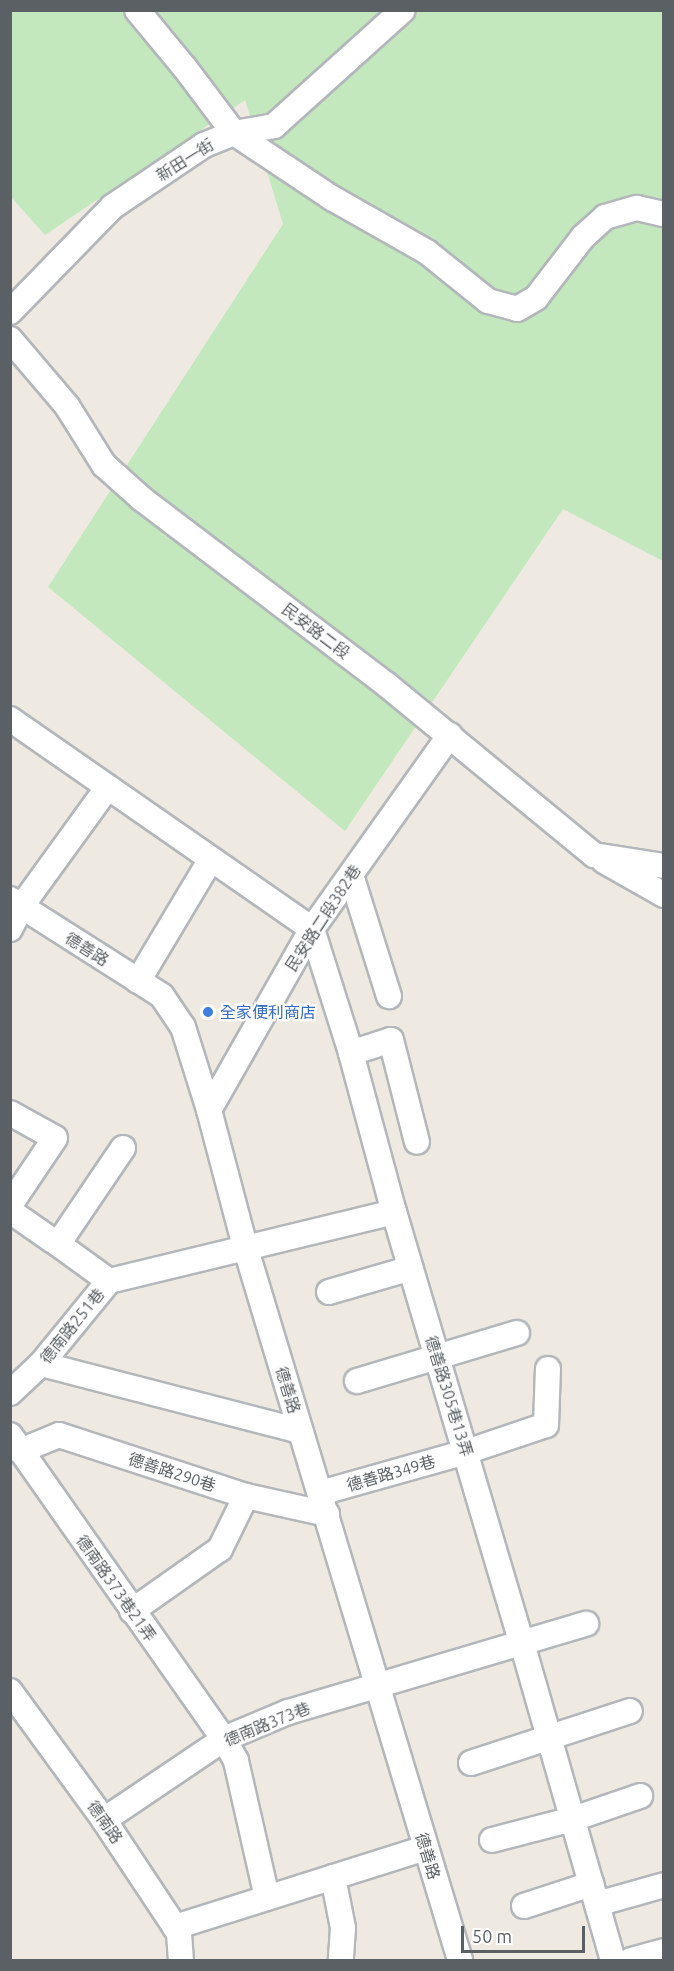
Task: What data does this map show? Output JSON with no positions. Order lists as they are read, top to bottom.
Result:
{
  "streets": {
    "street": [
      "新田一街",
      "民安路二段",
      "民安路二段382巷",
      "德善路",
      "德南路251巷",
      "德善路305巷13弄",
      "德善路290巷",
      "德善路349巷",
      "德南路373巷21弄",
      "德南路373巷",
      "德南路"
    ]
  },
  "crossings": [
    ["民安路二段", "民安路二段382巷"],
    ["民安路二段382巷", "德善路"],
    ["民安路二段382巷", "德善路305巷13弄"],
    ["德善路", "德南路251巷"],
    ["德善路", "德善路290巷"],
    ["德善路", "德善路349巷"],
    ["德善路", "德南路373巷"],
    ["德南路251巷", "德善路305巷13弄"],
    ["德善路305巷13弄", "德善路349巷"],
    ["德善路305巷13弄", "德南路373巷"],
    ["德善路290巷", "德善路349巷"],
    ["德善路290巷", "德南路373巷21弄"],
    ["德南路373巷21弄", "德南路373巷"],
    ["德南路373巷", "德南路"]
  ],
  "places": ["全家便利商店"],
  "scale_bar": "50 m"
}
